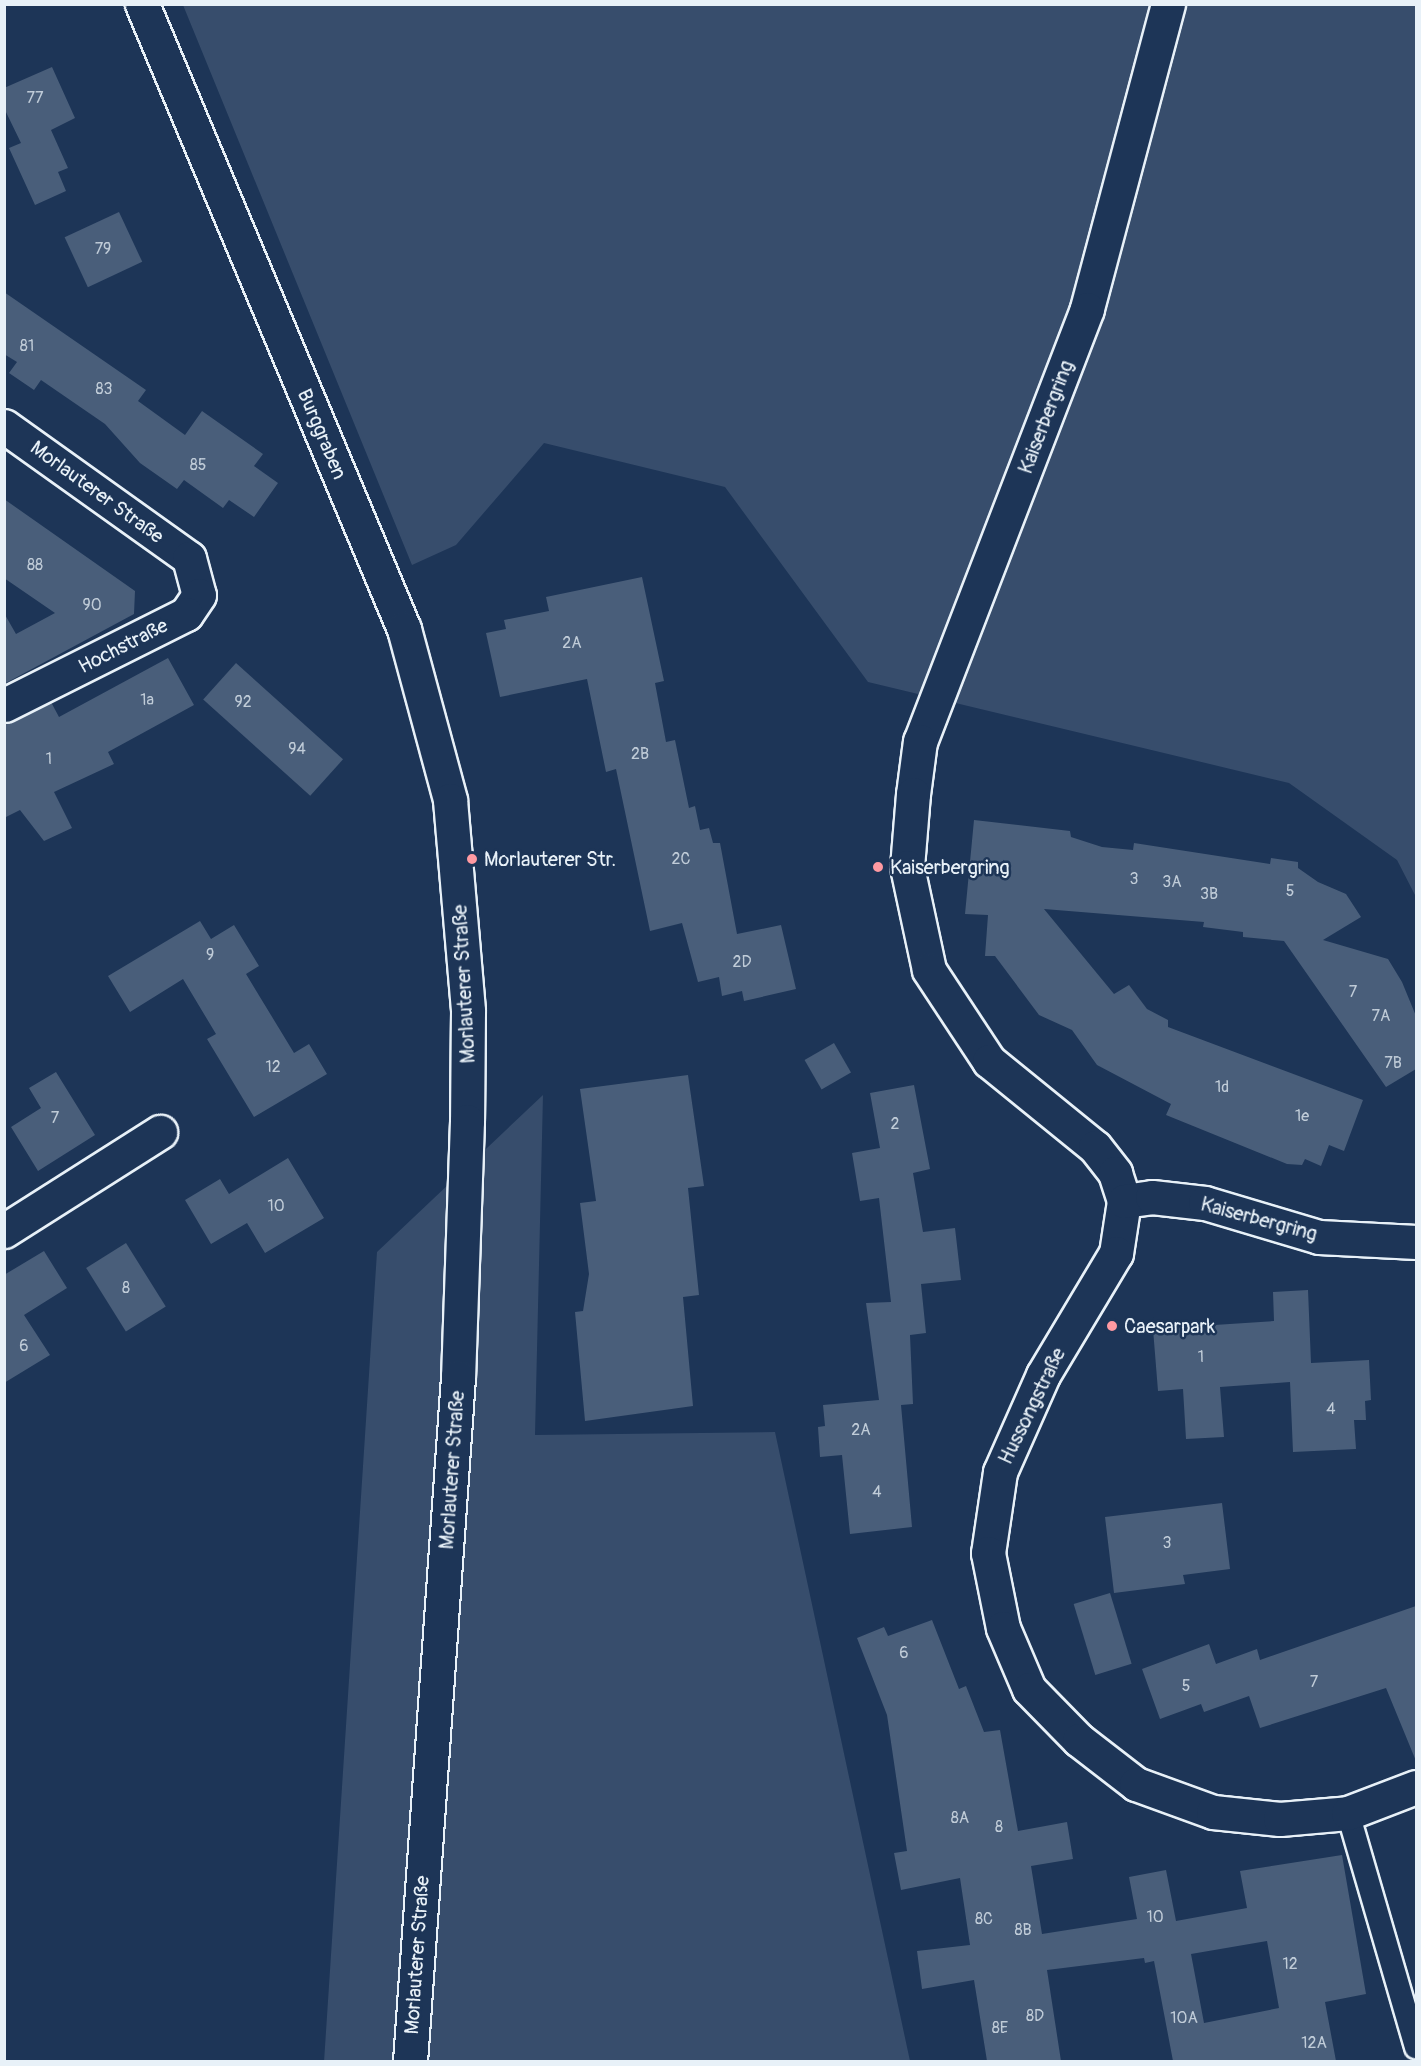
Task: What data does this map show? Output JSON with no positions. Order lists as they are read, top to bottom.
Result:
{
  "streets": {
    "street": [
      "Kaiserbergring",
      "Burggraben",
      "Morlauterer Straße",
      "Hochstraße",
      "Hussongstraße"
    ]
  },
  "crossings": [
    ["Kaiserbergring", "Hussongstraße"],
    ["Burggraben", "Morlauterer Straße"],
    ["Morlauterer Straße", "Hochstraße"]
  ],
  "places": ["Morlauterer Str.", "Kaiserbergring", "Caesarpark"],
  "house_numbers": [
    "77",
    "79",
    "81",
    "83",
    "85",
    "88",
    "90",
    "2A",
    "1a",
    "92",
    "94",
    "2B",
    "1",
    "2C",
    "3",
    "3A",
    "5",
    "3B",
    "9",
    "2D",
    "7",
    "7A",
    "7B",
    "12",
    "1d",
    "1e",
    "7",
    "2",
    "10",
    "8",
    "6",
    "1",
    "4",
    "2A",
    "4",
    "3",
    "6",
    "7",
    "5",
    "8A",
    "8",
    "10",
    "8C",
    "8B",
    "12",
    "8D",
    "10A",
    "8E",
    "12A"
  ]
}
